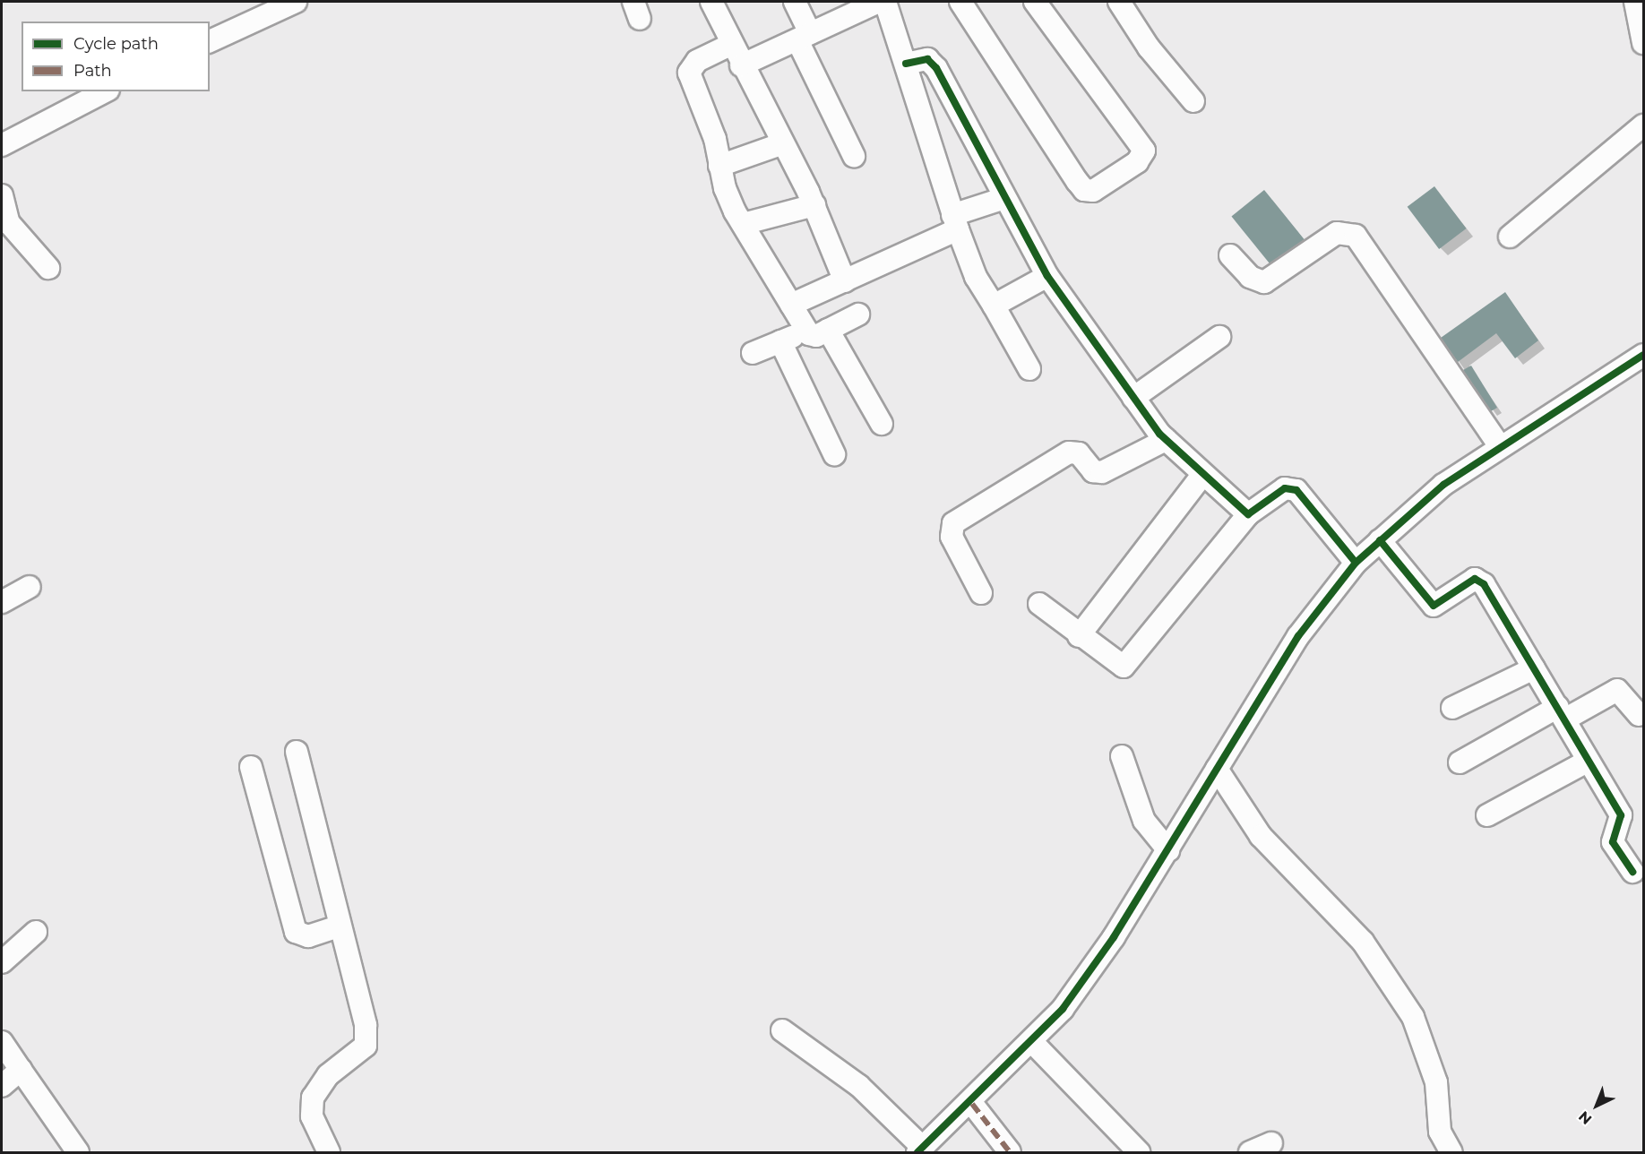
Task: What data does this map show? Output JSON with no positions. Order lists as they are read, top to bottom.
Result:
{
  "legend": ["Cycle path", "Path"],
  "north": "bottom left"
}
